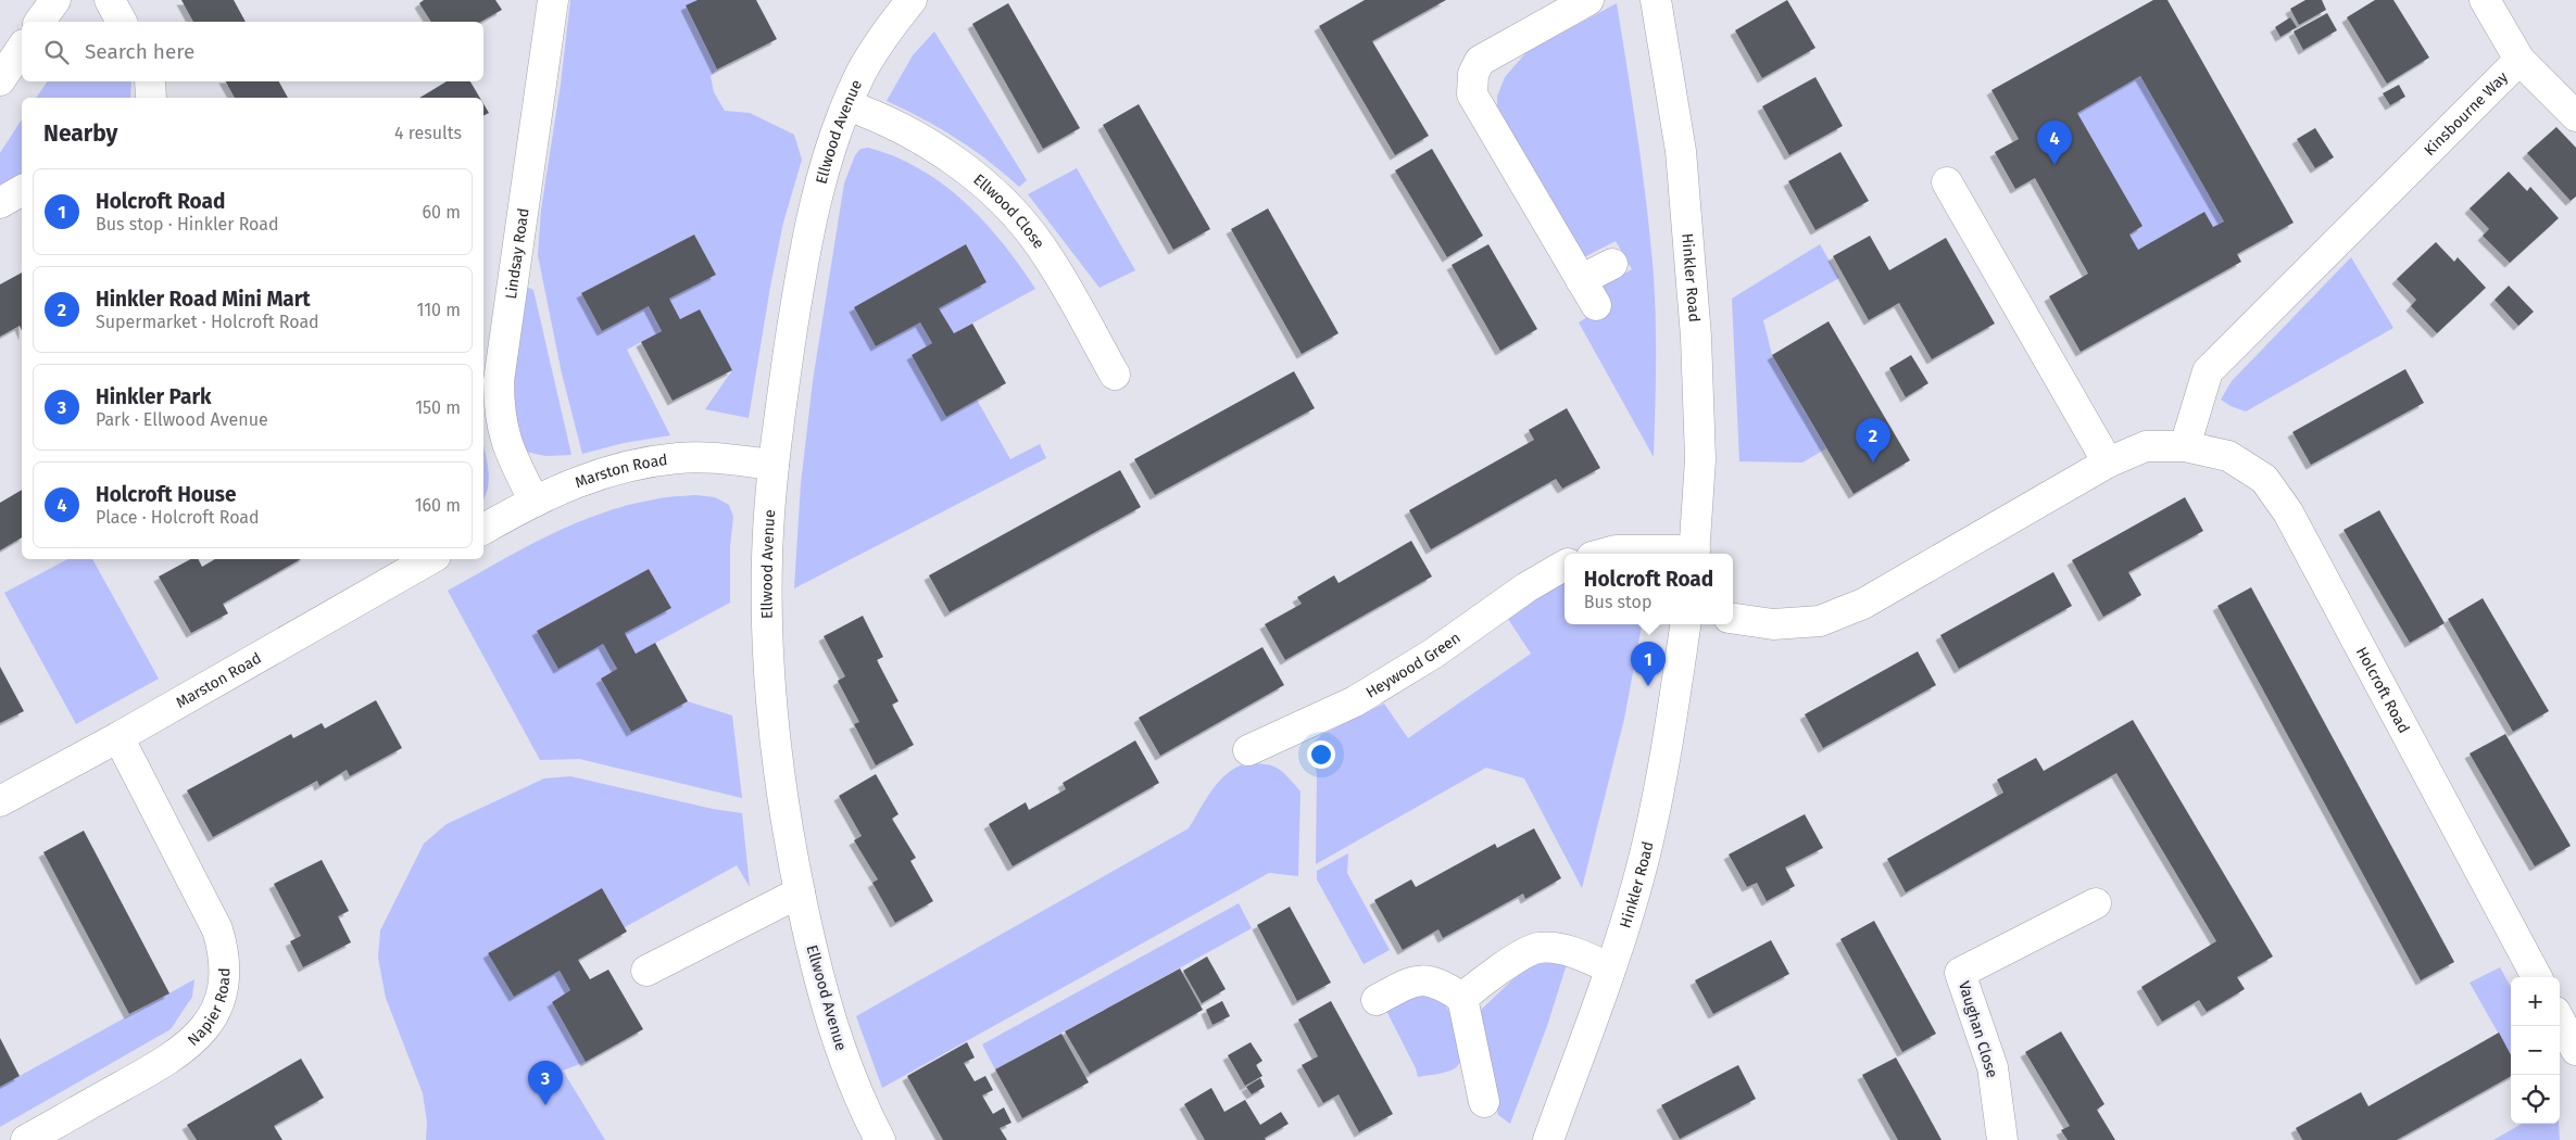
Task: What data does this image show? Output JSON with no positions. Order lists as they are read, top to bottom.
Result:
{
  "streets": {
    "street": [
      "Kinsbourne Way",
      "Ellwood Avenue",
      "Ellwood Close",
      "Lindsay Road",
      "Hinkler Road",
      "Marston Road",
      "Heywood Green",
      "Holcroft Road",
      "Napier Road",
      "Vaughan Close"
    ]
  },
  "crossings": [
    ["Kinsbourne Way", "Holcroft Road"],
    ["Ellwood Avenue", "Ellwood Close"],
    ["Ellwood Avenue", "Marston Road"],
    ["Lindsay Road", "Marston Road"],
    ["Marston Road", "Napier Road"]
  ],
  "page": {
    "search": "Search here",
    "heading": ["Nearby", "4 results"],
    "pins": [
      "4",
      "2",
      "1",
      "3"
    ],
    "list": [
      {
        "mark": "1",
        "name": "Holcroft Road",
        "note": "Bus stop · Hinkler Road",
        "value": "60 m"
      },
      {
        "mark": "2",
        "name": "Hinkler Road Mini Mart",
        "note": "Supermarket · Holcroft Road",
        "value": "110 m"
      },
      {
        "mark": "3",
        "name": "Hinkler Park",
        "note": "Park · Ellwood Avenue",
        "value": "150 m"
      },
      {
        "mark": "4",
        "name": "Holcroft House",
        "note": "Place · Holcroft Road",
        "value": "160 m"
      }
    ],
    "popup": ["Holcroft Road", "Bus stop"],
    "map_buttons": ["+", "−"]
  }
}
